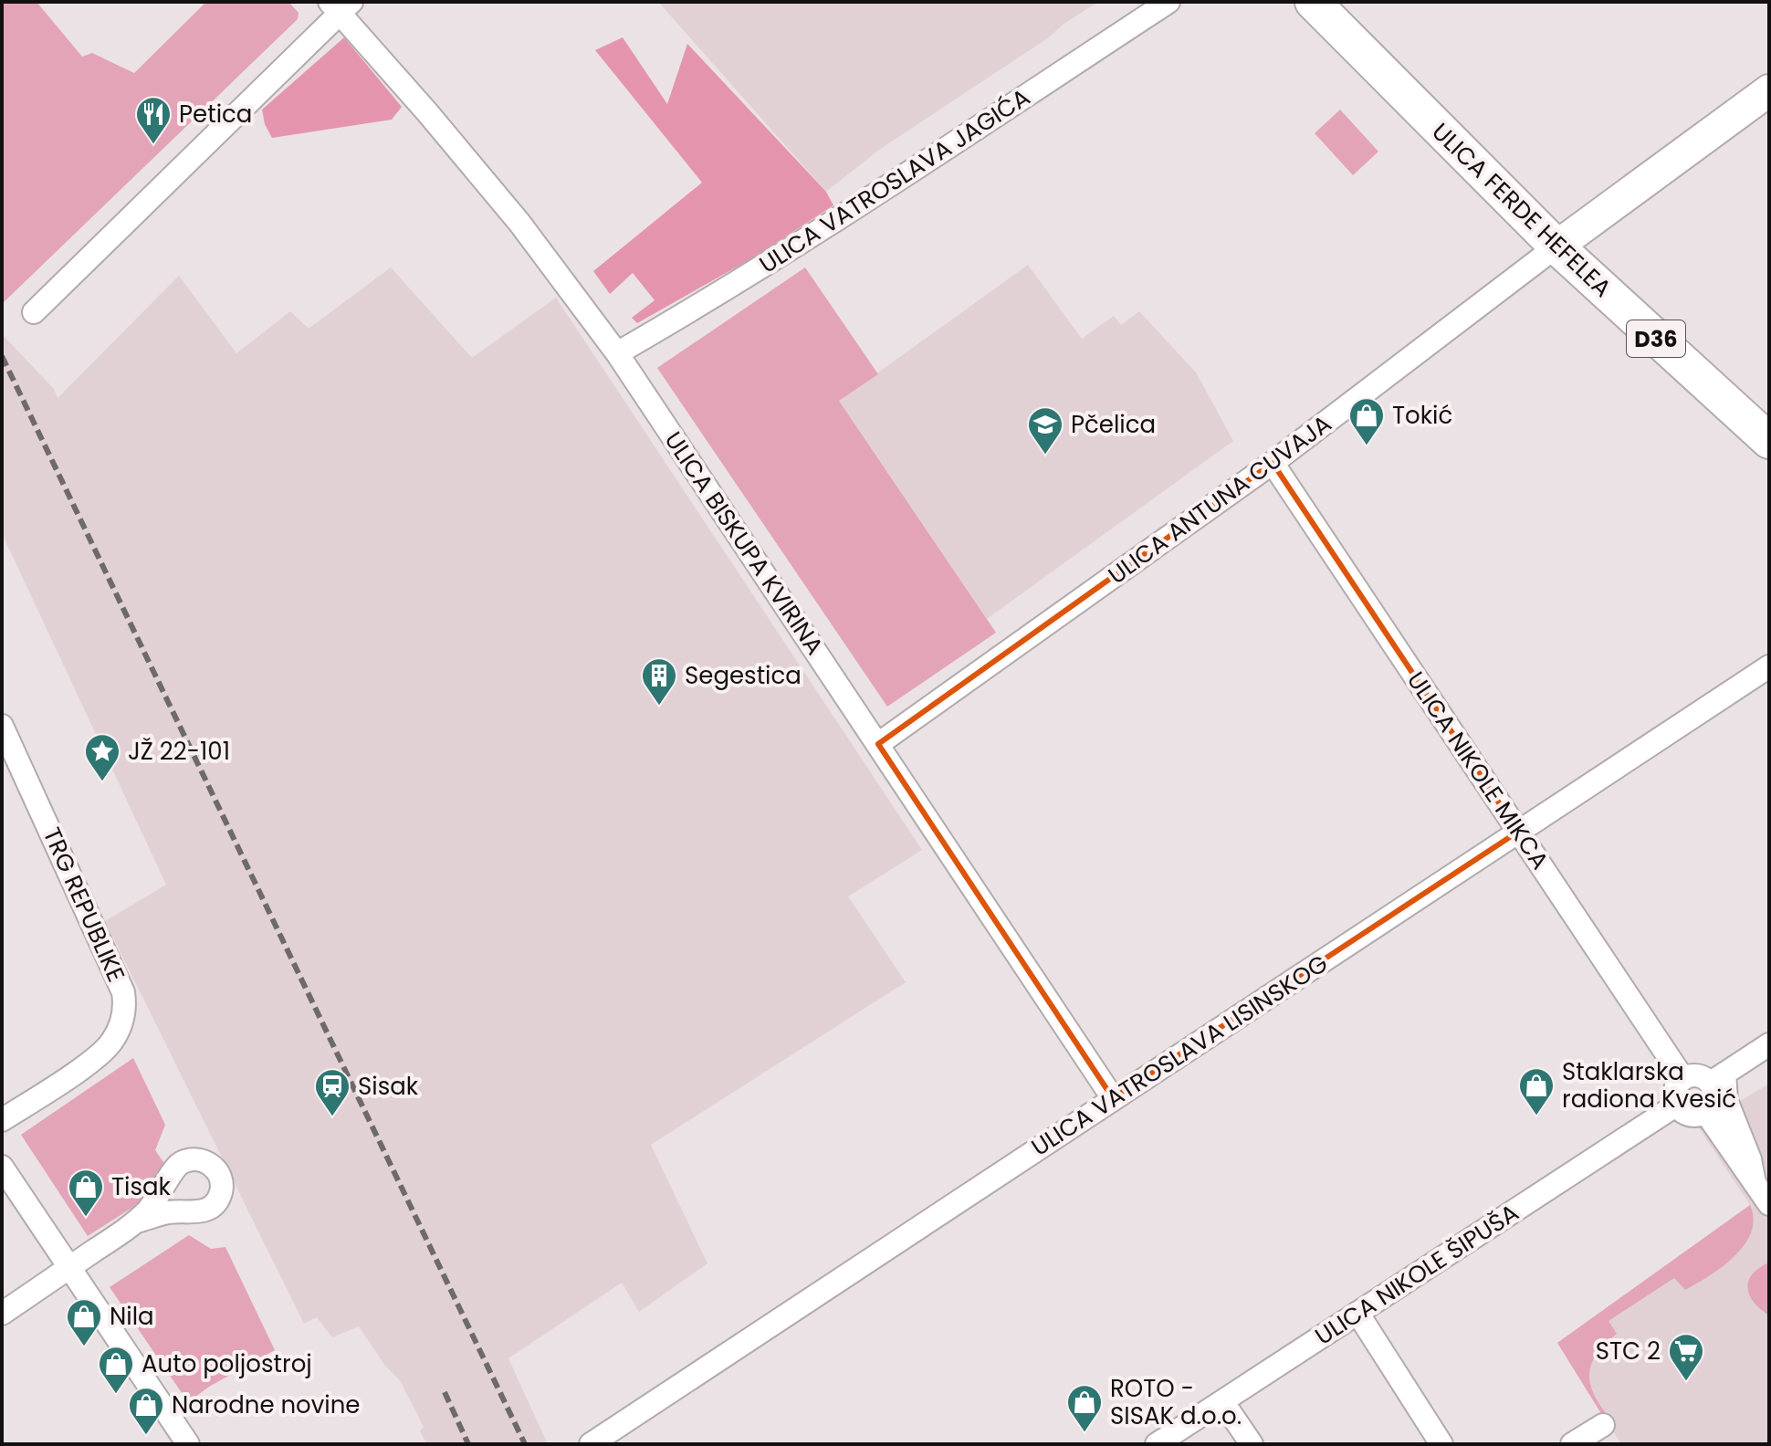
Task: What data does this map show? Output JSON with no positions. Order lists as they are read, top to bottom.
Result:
{
  "streets": {
    "main road": ["ULICA FERDE HEFELEA", "D36"],
    "street": [
      "ULICA VATROSLAVA JAGIĆA",
      "ULICA ANTUNA CUVAJA",
      "ULICA BISKUPA KVIRINA",
      "ULICA NIKOLE MIKCA",
      "TRG REPUBLIKE",
      "ULICA VATROSLAVA LISINSKOG",
      "ULICA NIKOLE ŠIPUŠA"
    ]
  },
  "crossings": [
    ["ULICA VATROSLAVA JAGIĆA", "ULICA BISKUPA KVIRINA"],
    ["ULICA FERDE HEFELEA", "ULICA ANTUNA CUVAJA"],
    ["ULICA ANTUNA CUVAJA", "ULICA BISKUPA KVIRINA"],
    ["ULICA ANTUNA CUVAJA", "ULICA NIKOLE MIKCA"],
    ["ULICA BISKUPA KVIRINA", "ULICA VATROSLAVA LISINSKOG"],
    ["ULICA NIKOLE MIKCA", "ULICA VATROSLAVA LISINSKOG"],
    ["ULICA NIKOLE MIKCA", "ULICA NIKOLE ŠIPUŠA"]
  ],
  "places": {
    "restaurant": ["Petica"],
    "shop": [
      "Tokić",
      "Staklarska radiona Kvesić",
      "Tisak",
      "Nila",
      "Auto poljostroj",
      "ROTO - SISAK d.o.o.",
      "Narodne novine"
    ],
    "school or university": ["Pčelica"],
    "building": ["Segestica"],
    "place": ["JŽ 22-101"],
    "station": ["Sisak"],
    "supermarket": ["STC 2"]
  }
}
